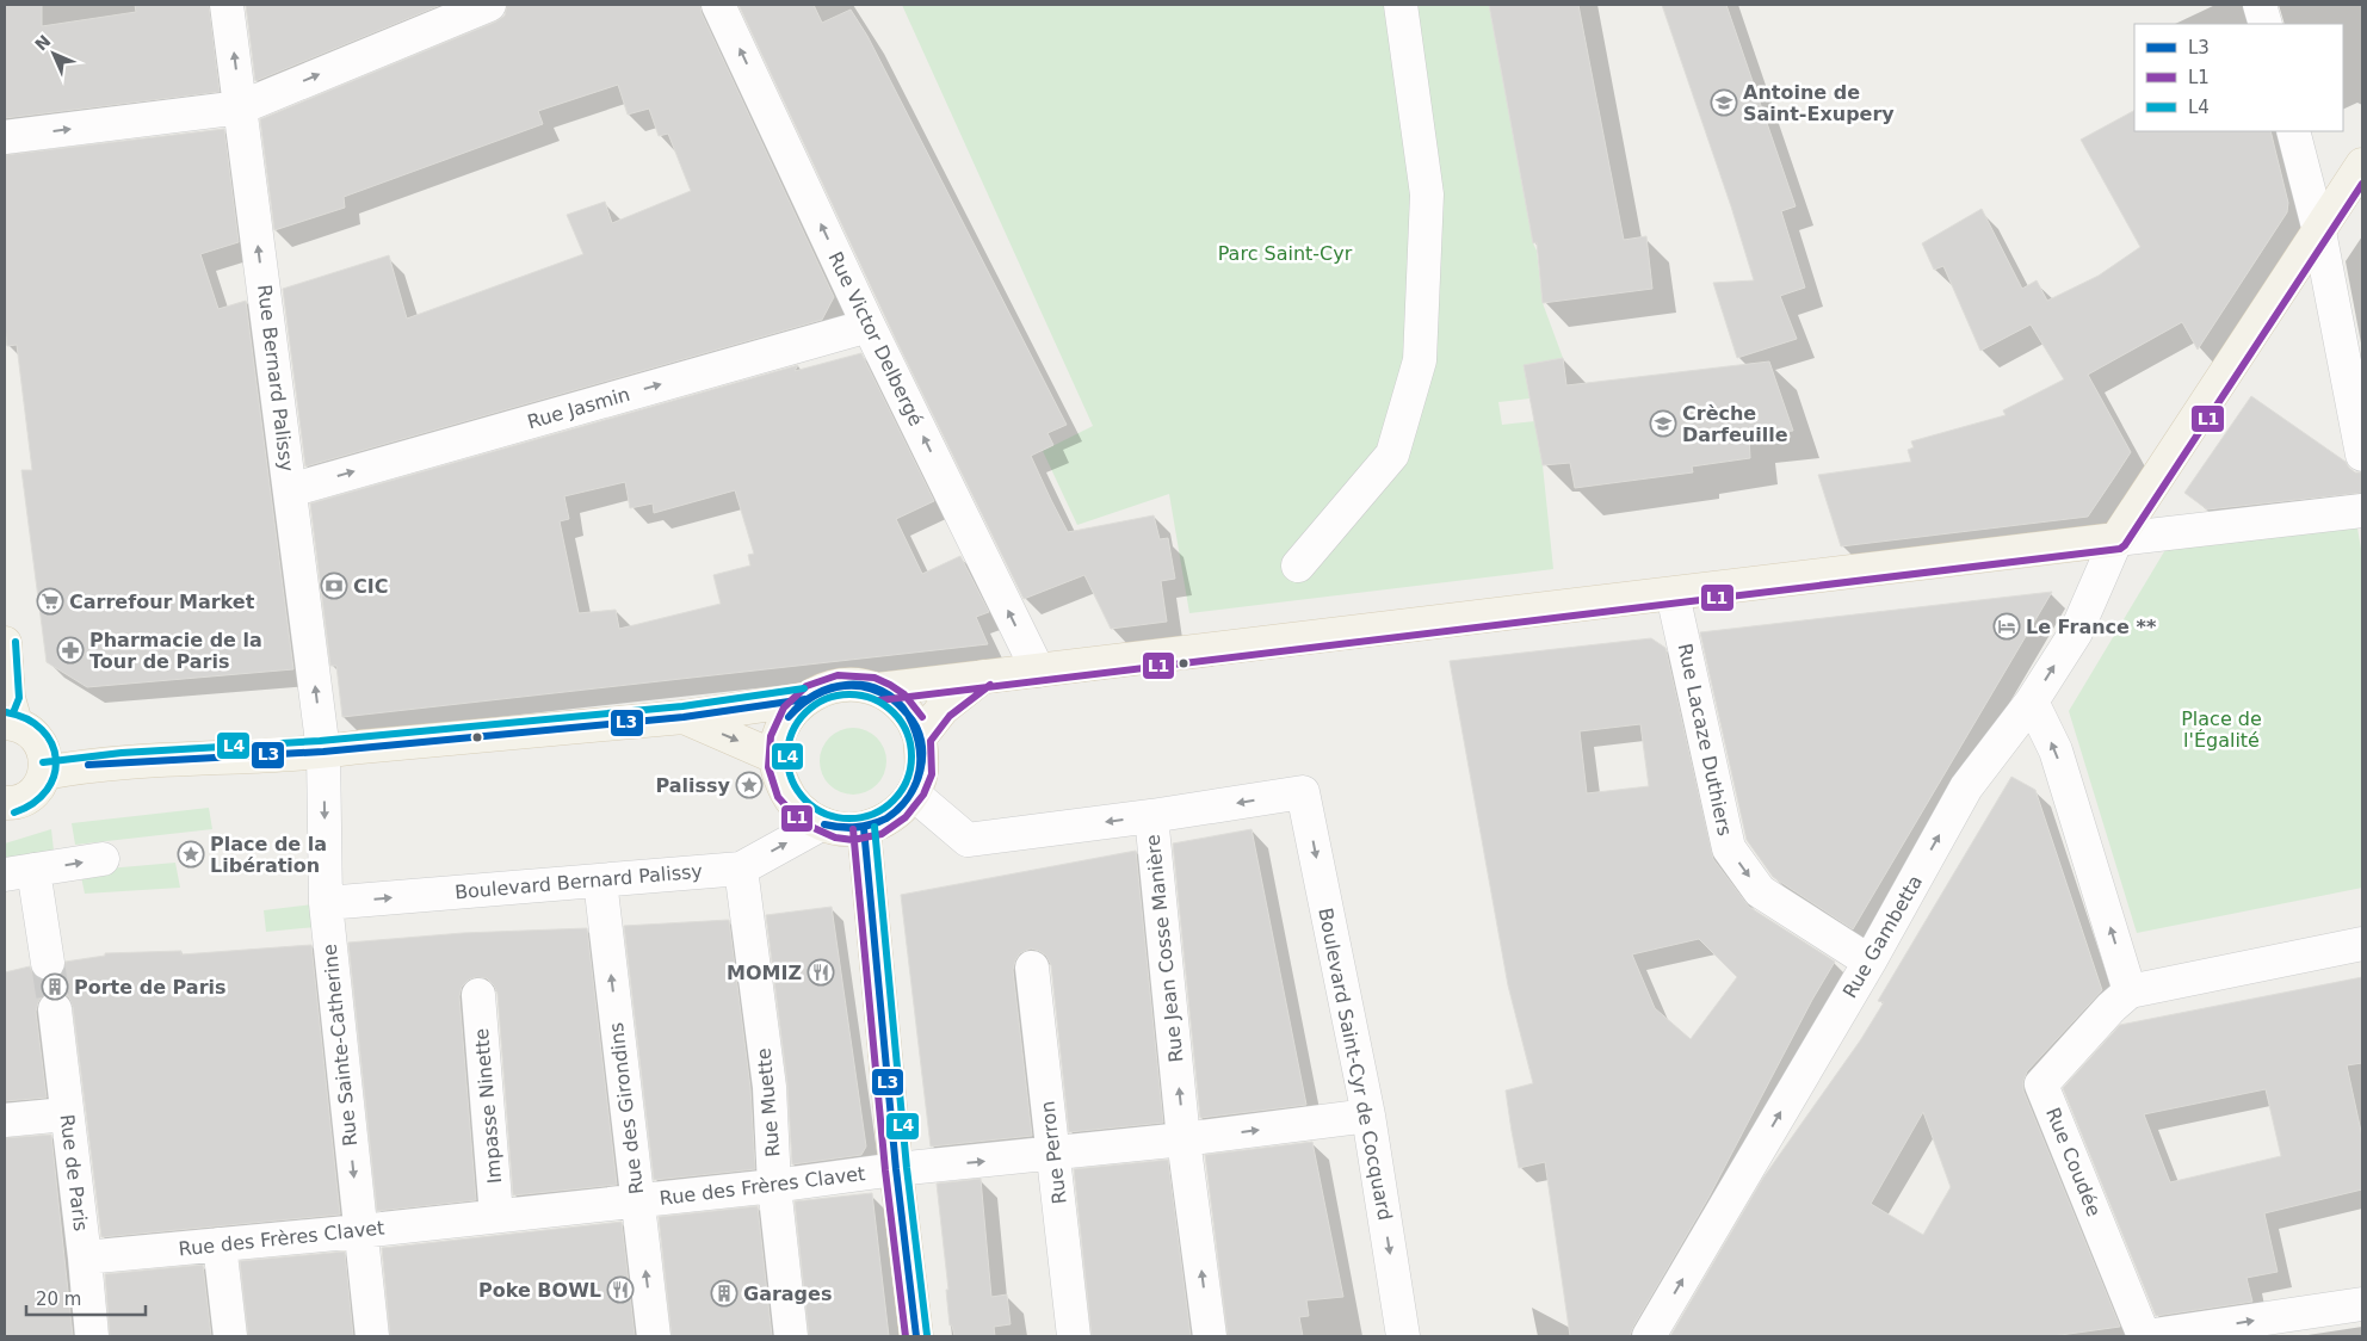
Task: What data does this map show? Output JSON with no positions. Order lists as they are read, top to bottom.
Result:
{
  "streets": {
    "street": [
      "Rue Victor Delbergé",
      "Rue Bernard Palissy",
      "Rue Jasmin",
      "Rue Lacaze Duthiers",
      "Boulevard Bernard Palissy",
      "Rue Gambetta",
      "Rue Jean Cosse Manière",
      "Rue Sainte-Catherine",
      "Boulevard Saint-Cyr de Cocquard",
      "Rue Muette",
      "Impasse Ninette",
      "Rue des Girondins",
      "Rue Perron",
      "Rue Coudée",
      "Rue de Paris",
      "Rue des Frères Clavet"
    ]
  },
  "crossings": [
    ["Rue Victor Delbergé", "Rue Jasmin"],
    ["Rue Bernard Palissy", "Rue Jasmin"],
    ["Rue Bernard Palissy", "Rue Sainte-Catherine"],
    ["Rue Lacaze Duthiers", "Rue Gambetta"],
    ["Boulevard Bernard Palissy", "Rue Jean Cosse Manière"],
    ["Boulevard Bernard Palissy", "Rue Sainte-Catherine"],
    ["Boulevard Bernard Palissy", "Rue Muette"],
    ["Boulevard Bernard Palissy", "Rue des Girondins"],
    ["Rue Jean Cosse Manière", "Boulevard Saint-Cyr de Cocquard"],
    ["Rue Jean Cosse Manière", "Rue des Frères Clavet"],
    ["Rue Sainte-Catherine", "Rue des Frères Clavet"],
    ["Boulevard Saint-Cyr de Cocquard", "Rue des Frères Clavet"],
    ["Rue Muette", "Rue des Frères Clavet"],
    ["Impasse Ninette", "Rue des Frères Clavet"],
    ["Rue des Girondins", "Rue des Frères Clavet"],
    ["Rue Perron", "Rue des Frères Clavet"],
    ["Rue de Paris", "Rue des Frères Clavet"]
  ],
  "one_way": [
    "Rue Victor Delbergé",
    "Rue Bernard Palissy",
    "Rue Jasmin",
    "Rue Lacaze Duthiers",
    "Boulevard Bernard Palissy",
    "Rue Gambetta",
    "Rue Sainte-Catherine",
    "Rue des Girondins"
  ],
  "parks": ["Parc Saint-Cyr", "Place de l'Égalité"],
  "places": {
    "school or university": ["Antoine de Saint-Exupery", "Crèche Darfeuille"],
    "bank": ["CIC"],
    "supermarket": ["Carrefour Market"],
    "hotel": ["Le France **"],
    "pharmacy": ["Pharmacie de la Tour de Paris"],
    "place": ["Palissy", "Place de la Libération"],
    "restaurant": ["MOMIZ", "Poke BOWL"],
    "building": ["Porte de Paris", "Garages"]
  },
  "lines": ["transit line L1", "transit line L4", "transit line L3"],
  "legend": ["L3", "L1", "L4"],
  "scale_bar": "20 m",
  "north": "top left"
}
